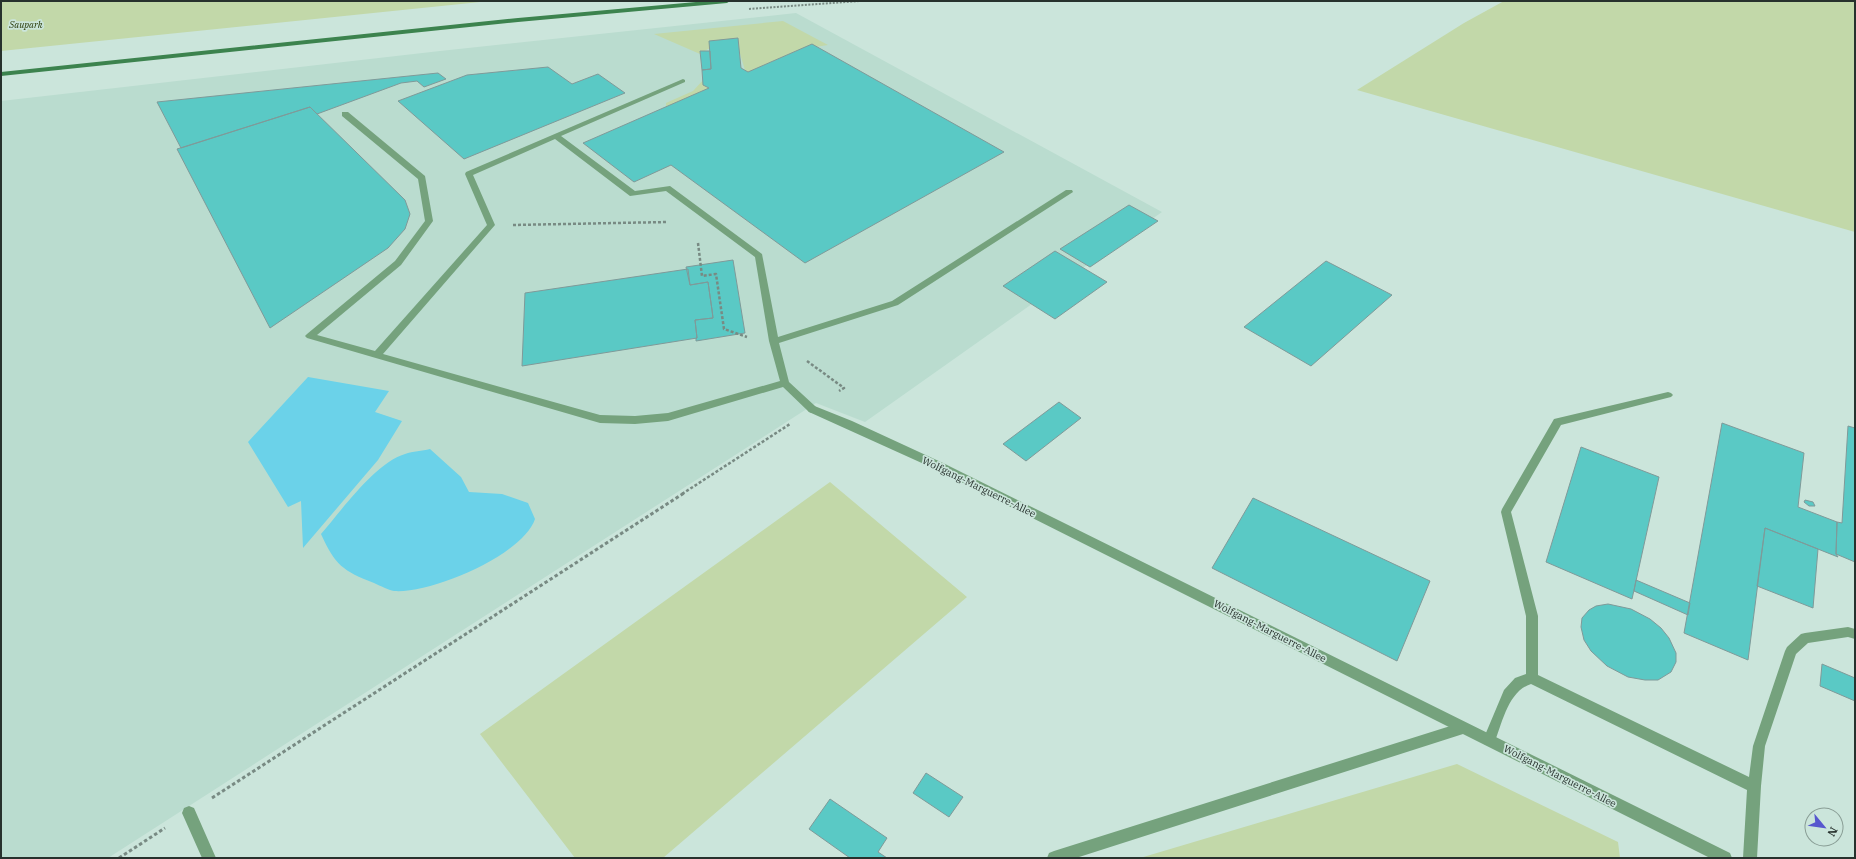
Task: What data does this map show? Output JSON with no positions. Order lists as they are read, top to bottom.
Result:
{
  "streets": {
    "street": ["Wolfgang-Marguerre-Allee"]
  },
  "parks": ["Saupark"],
  "north": "bottom right"
}
